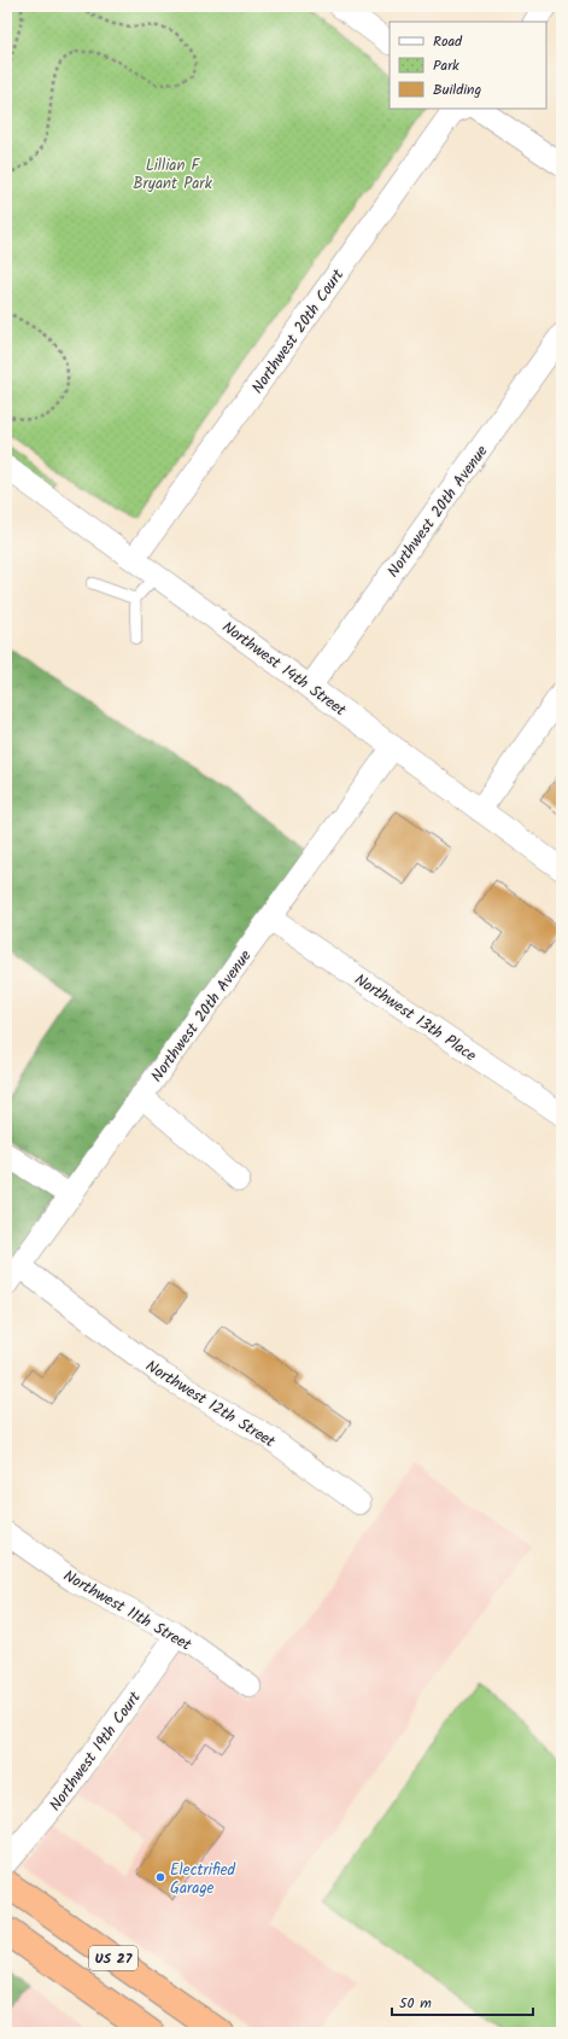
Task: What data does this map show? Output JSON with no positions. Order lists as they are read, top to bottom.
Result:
{
  "streets": {
    "highway": ["US 27"],
    "street": [
      "Northwest 20th Court",
      "Northwest 20th Avenue",
      "Northwest 14th Street",
      "Northwest 13th Place",
      "Northwest 12th Street",
      "Northwest 11th Street",
      "Northwest 19th Court"
    ]
  },
  "crossings": [
    ["Northwest 20th Court", "Northwest 14th Street"],
    ["Northwest 20th Avenue", "Northwest 14th Street"],
    ["Northwest 20th Avenue", "Northwest 13th Place"],
    ["Northwest 20th Avenue", "Northwest 12th Street"],
    ["Northwest 11th Street", "Northwest 19th Court"]
  ],
  "parks": ["Lillian F Bryant Park"],
  "places": ["Electrified Garage"],
  "legend": ["Road", "Park", "Building"],
  "scale_bar": "50 m"
}
